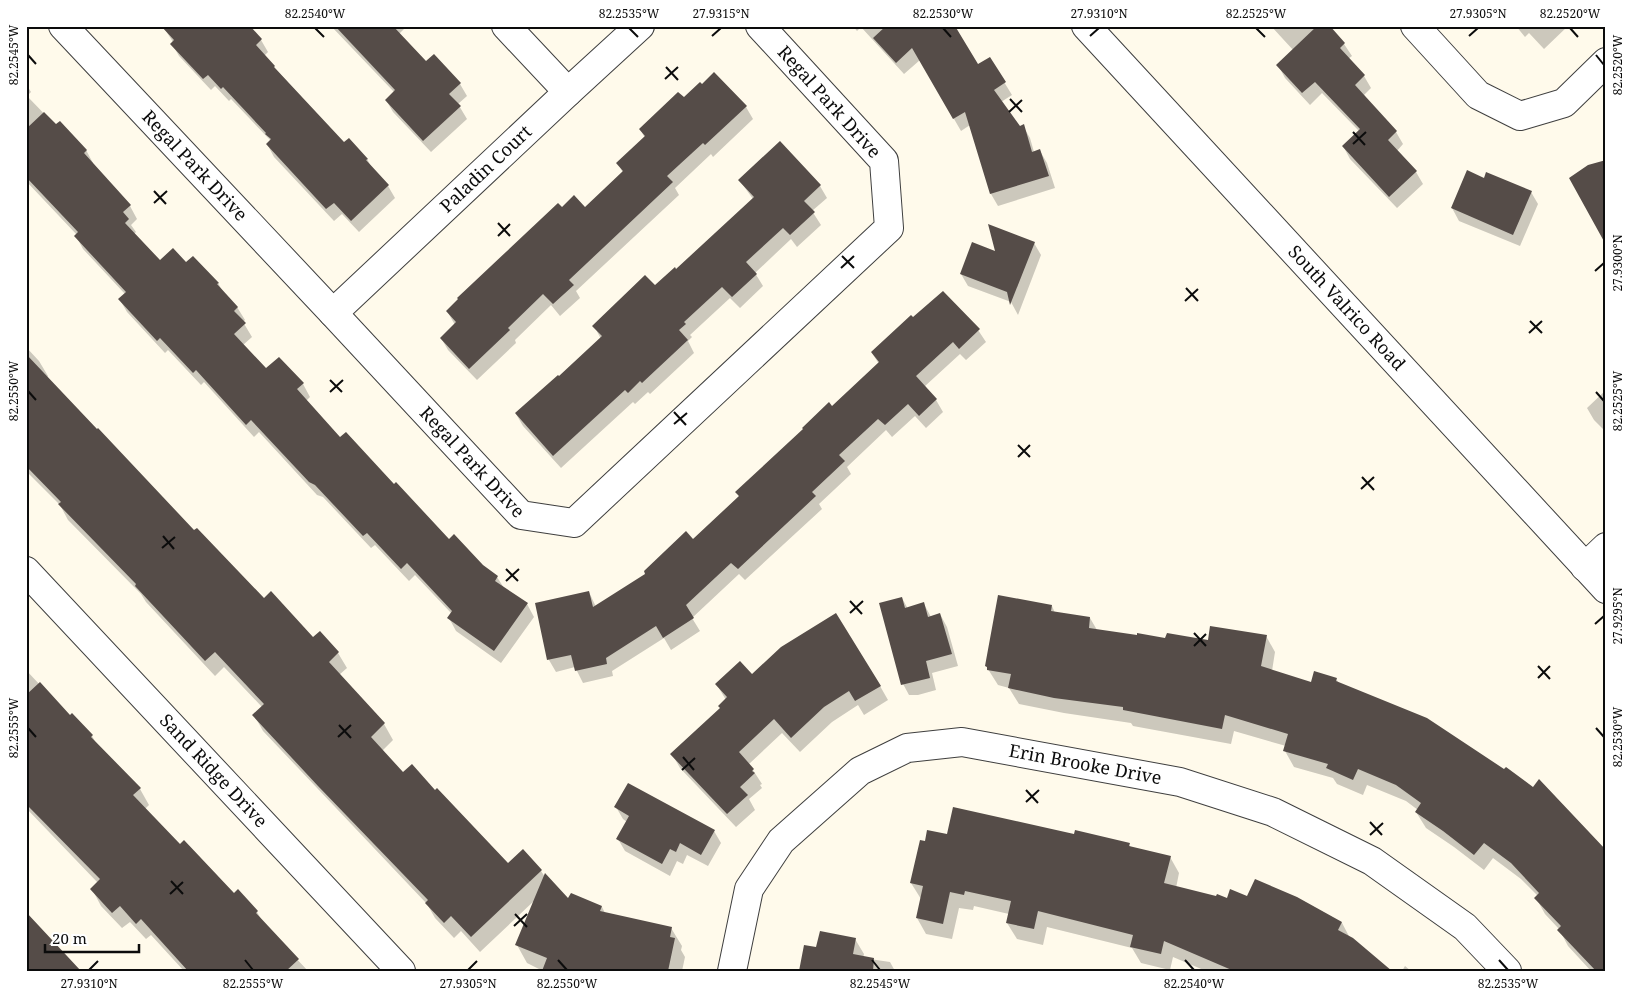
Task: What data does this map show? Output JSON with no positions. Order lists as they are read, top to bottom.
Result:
{
  "streets": {
    "street": [
      "Regal Park Drive",
      "Paladin Court",
      "South Valrico Road",
      "Erin Brooke Drive",
      "Sand Ridge Drive"
    ]
  },
  "crossings": [
    ["Regal Park Drive", "Paladin Court"]
  ],
  "scale_bar": "20 m",
  "coordinates": [
    "82.2540°W",
    "82.2535°W",
    "27.9315°N",
    "82.2530°W",
    "27.9310°N",
    "82.2525°W",
    "27.9305°N",
    "82.2520°W",
    "82.2545°W",
    "27.9300°N",
    "82.2550°W",
    "27.9295°N",
    "82.2555°W"
  ]
}
